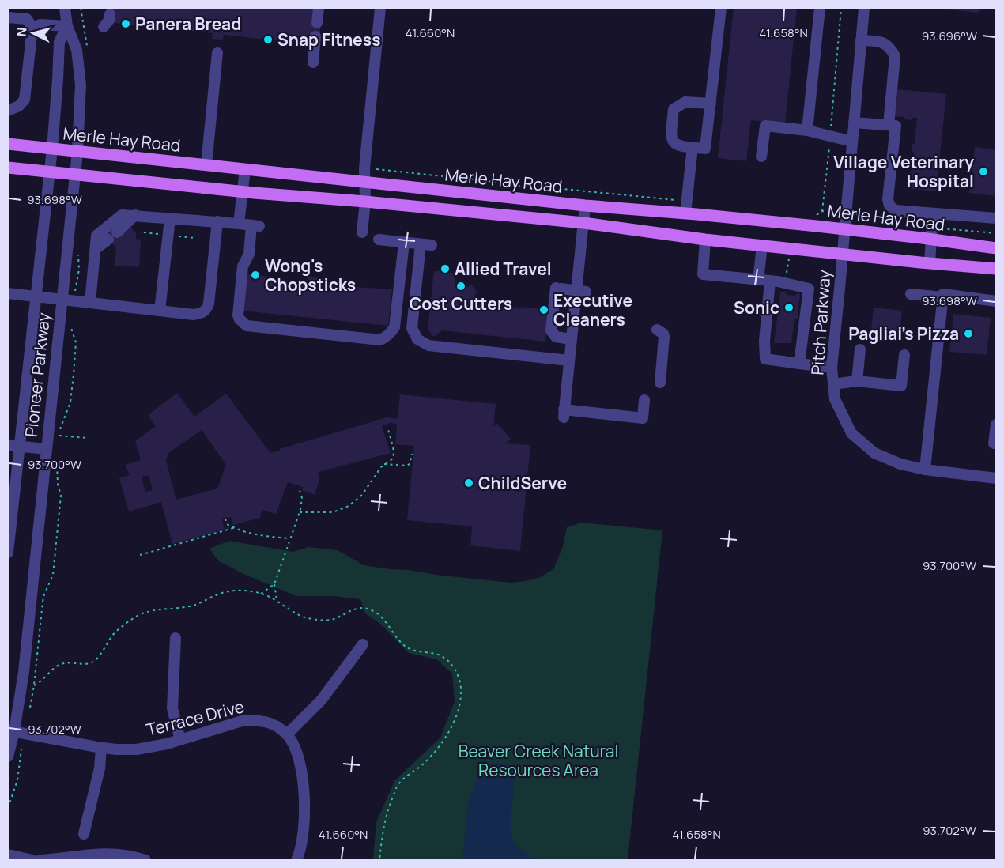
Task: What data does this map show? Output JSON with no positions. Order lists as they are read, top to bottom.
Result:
{
  "streets": {
    "main road": ["Merle Hay Road"],
    "street": ["Pitch Parkway", "Pioneer Parkway", "Terrace Drive"]
  },
  "crossings": [
    ["Merle Hay Road", "Pitch Parkway"],
    ["Merle Hay Road", "Pioneer Parkway"],
    ["Pioneer Parkway", "Terrace Drive"]
  ],
  "parks": ["Beaver Creek Natural Resources Area"],
  "places": [
    "Panera Bread",
    "Snap Fitness",
    "Village Veterinary Hospital",
    "Allied Travel",
    "Wong's Chopsticks",
    "Cost Cutters",
    "Sonic",
    "Executive Cleaners",
    "Pagliai's Pizza",
    "ChildServe"
  ],
  "north": "left",
  "coordinates": [
    "41.660°N",
    "41.658°N",
    "93.696°W",
    "93.698°W",
    "93.700°W",
    "93.702°W"
  ]
}
